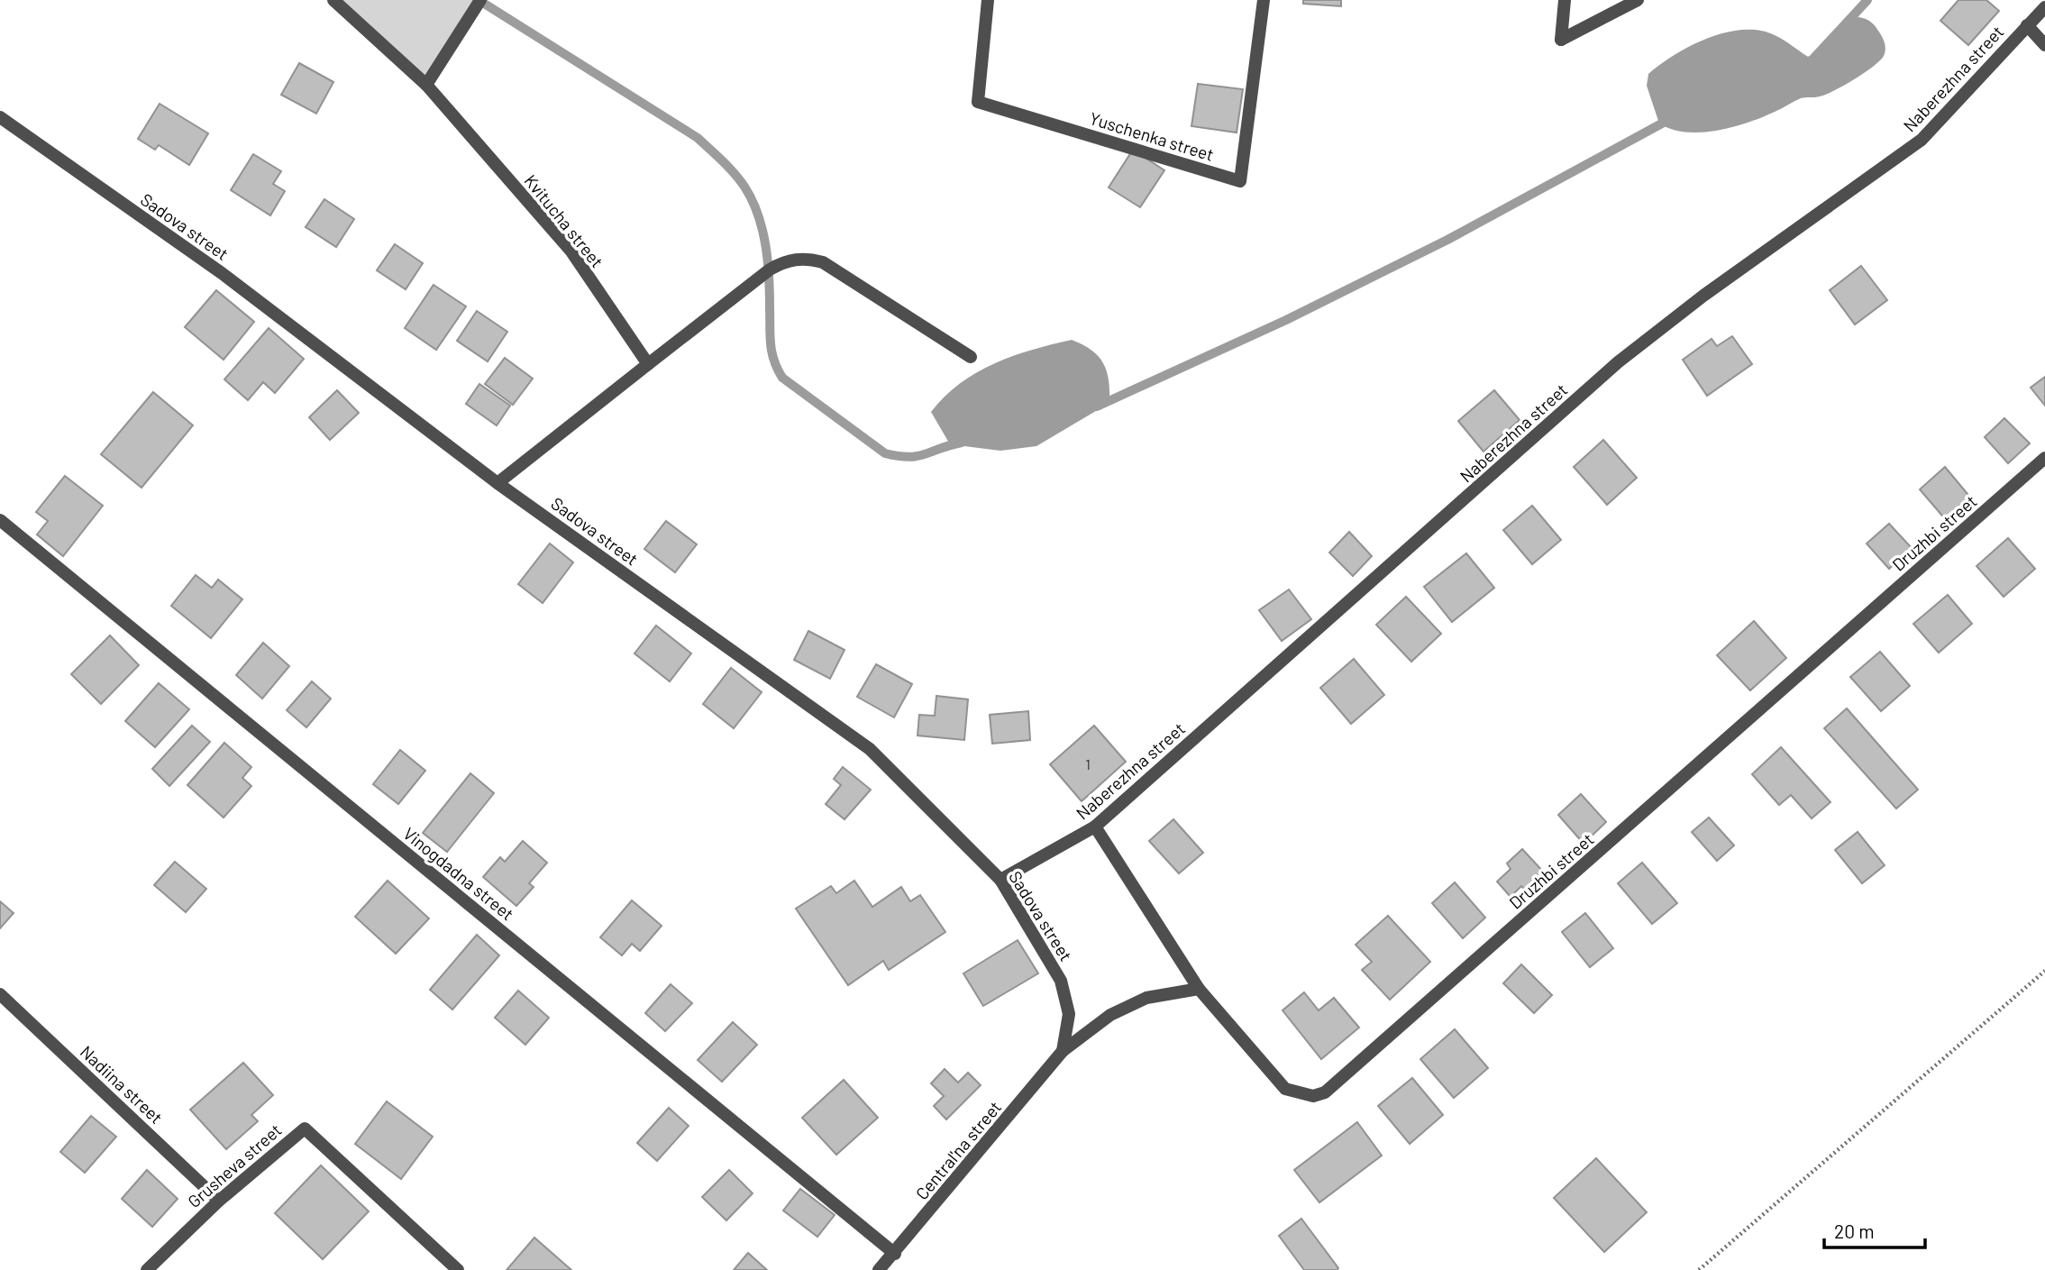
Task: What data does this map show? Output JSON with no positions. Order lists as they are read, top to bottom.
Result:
{
  "streets": {
    "street": [
      "Naberezhna street",
      "Yuschenka street",
      "Kvitucha street",
      "Sadova street",
      "Druzhbi street",
      "Vinogdadna street",
      "Nadiina street",
      "Central'na street",
      "Grusheva street"
    ]
  },
  "crossings": [
    ["Naberezhna street", "Sadova street"],
    ["Naberezhna street", "Druzhbi street"],
    ["Sadova street", "Central'na street"],
    ["Vinogdadna street", "Central'na street"],
    ["Nadiina street", "Grusheva street"]
  ],
  "house_numbers": ["1"],
  "scale_bar": "20 m"
}
